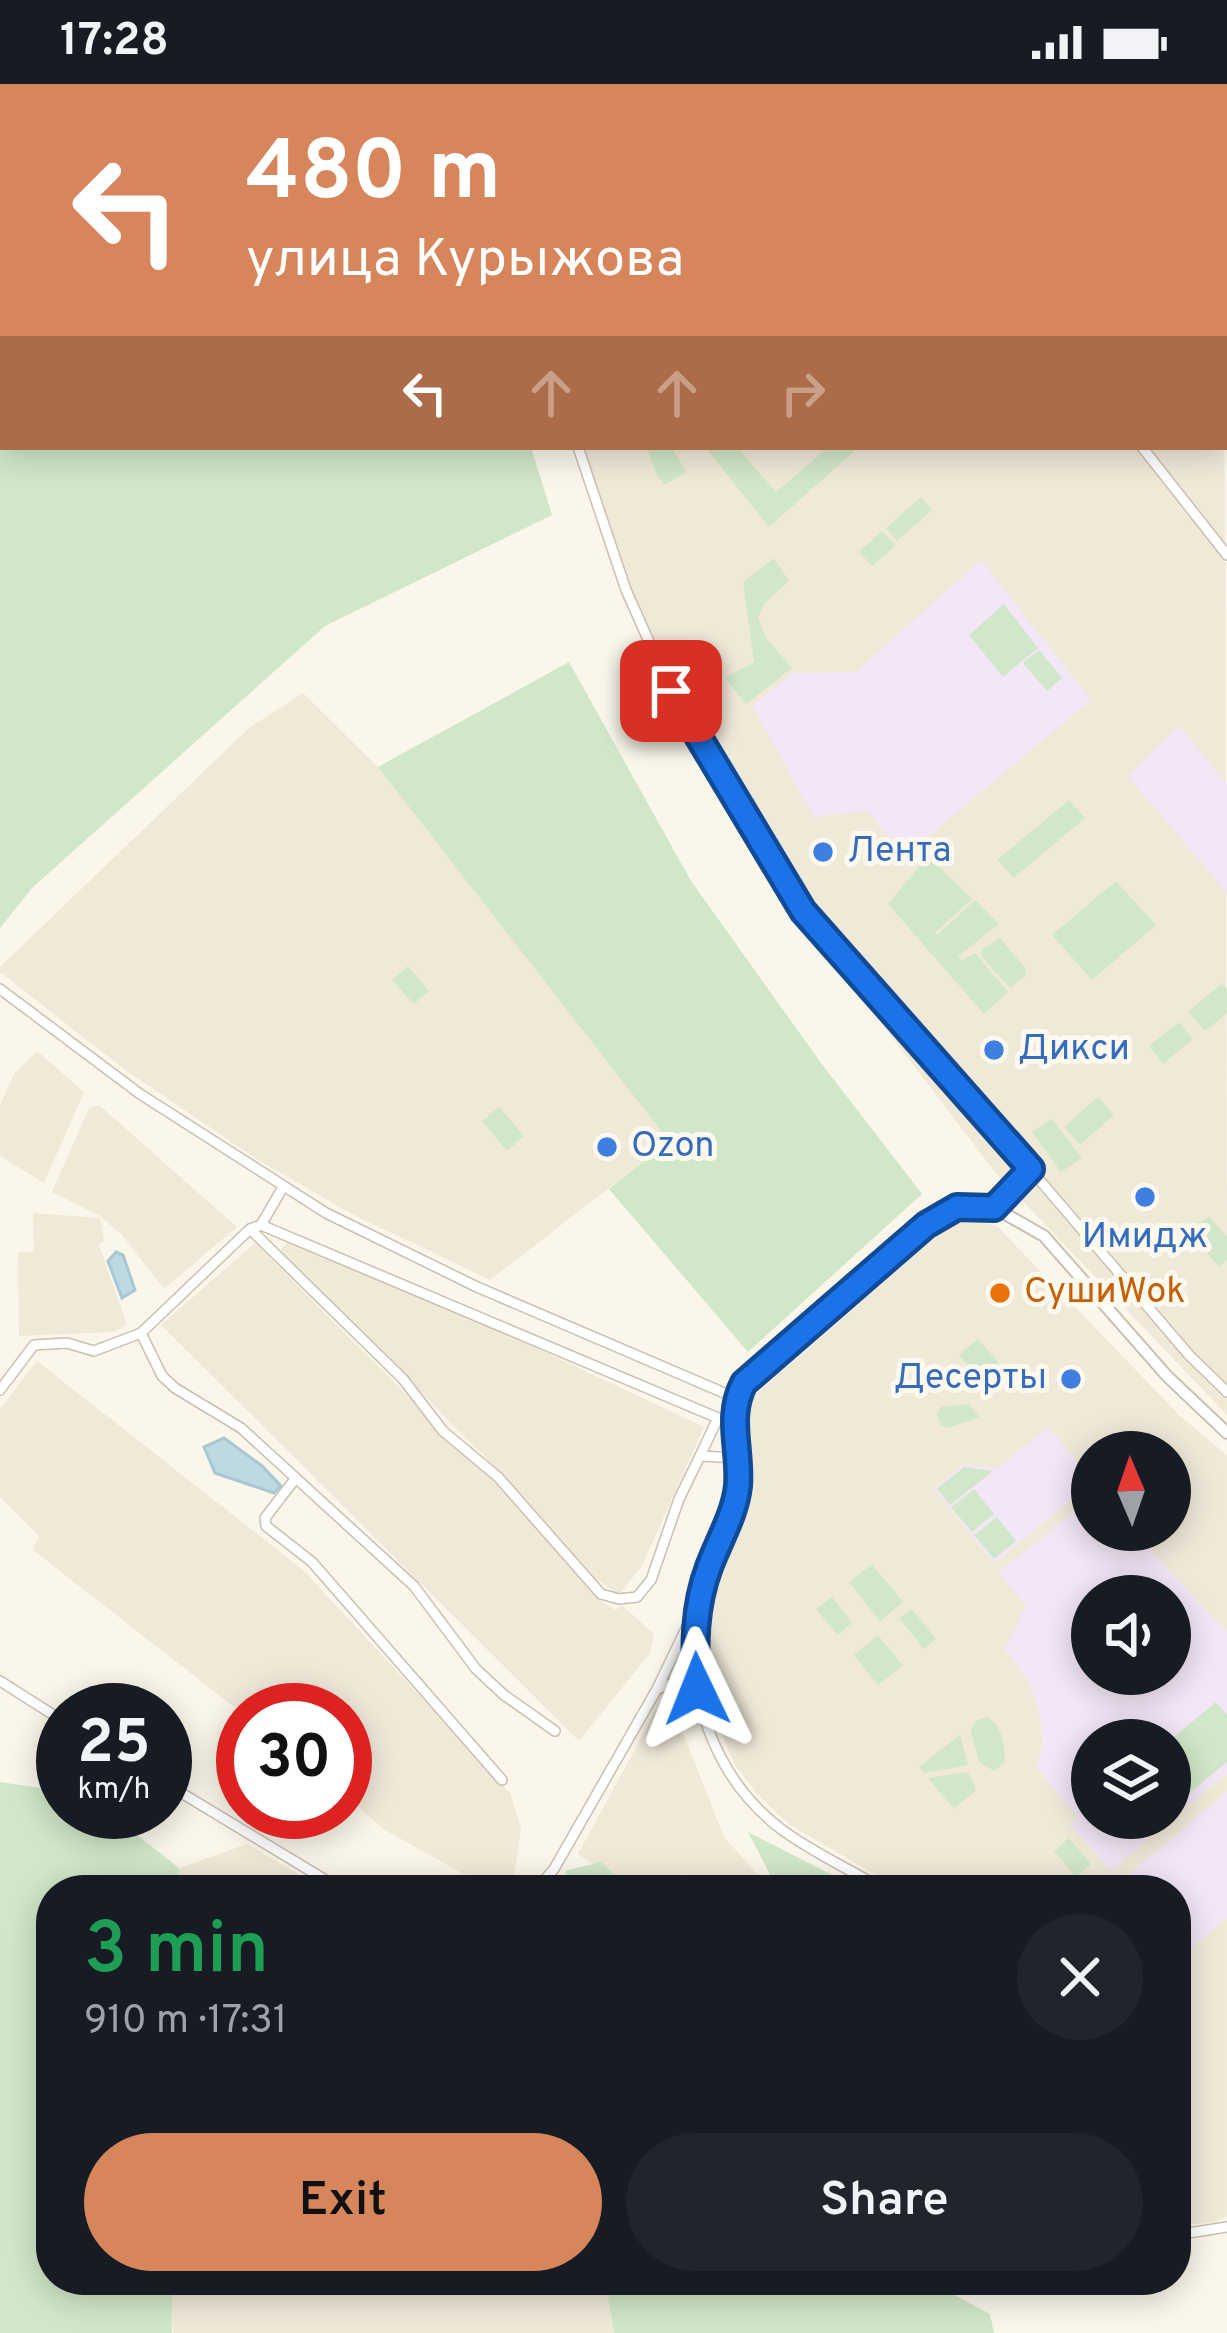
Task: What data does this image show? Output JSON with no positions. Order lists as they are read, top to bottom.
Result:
{
  "places": [
    "Лента",
    "Дикси",
    "Ozon",
    "Имидж",
    "СушиWok",
    "Десерты"
  ],
  "north": "top",
  "page": {
    "status": "17:28",
    "turn": ["480 m", "улица Курыжова"],
    "speed": "25 km/h",
    "limit": "30",
    "heading": ["3 min", "910 m · 17:31"],
    "buttons": ["Exit", "Share"]
  }
}
